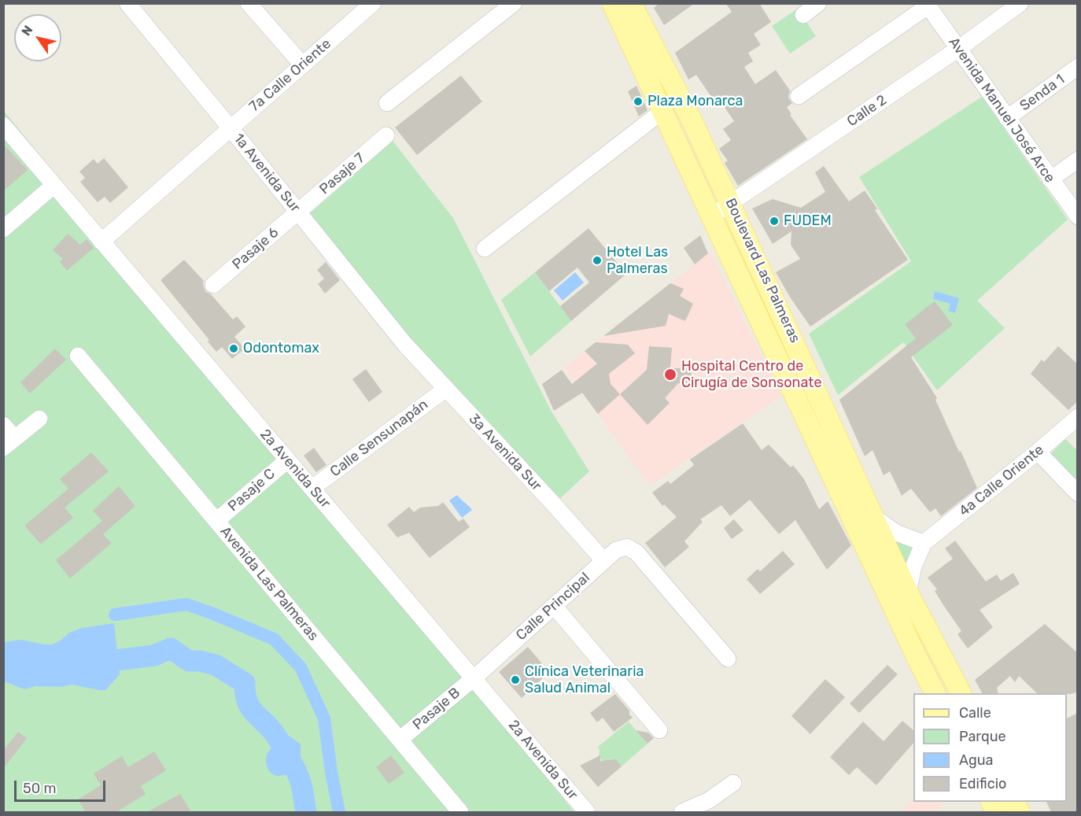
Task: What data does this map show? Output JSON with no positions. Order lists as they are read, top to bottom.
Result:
{
  "streets": {
    "main road": ["Boulevard Las Palmeras"],
    "street": [
      "7a Calle Oriente",
      "Senda 1",
      "Avenida Manuel José Arce",
      "Calle 2",
      "1a Avenida Sur",
      "Pasaje 7",
      "Pasaje 6",
      "Calle Sensunapán",
      "3a Avenida Sur",
      "2a Avenida Sur",
      "4a Calle Oriente",
      "Pasaje C",
      "Avenida Las Palmeras",
      "Calle Principal",
      "Pasaje B"
    ]
  },
  "crossings": [
    ["7a Calle Oriente", "1a Avenida Sur"],
    ["7a Calle Oriente", "2a Avenida Sur"],
    ["Senda 1", "Avenida Manuel José Arce"],
    ["Avenida Manuel José Arce", "Calle 2"],
    ["Calle 2", "Boulevard Las Palmeras"],
    ["1a Avenida Sur", "Pasaje 7"],
    ["1a Avenida Sur", "Pasaje 6"],
    ["1a Avenida Sur", "3a Avenida Sur"],
    ["Pasaje 7", "Pasaje 6"],
    ["Calle Sensunapán", "3a Avenida Sur"],
    ["Calle Sensunapán", "2a Avenida Sur"],
    ["3a Avenida Sur", "Calle Principal"],
    ["2a Avenida Sur", "Pasaje C"],
    ["2a Avenida Sur", "Calle Principal"],
    ["2a Avenida Sur", "Pasaje B"],
    ["Pasaje C", "Avenida Las Palmeras"],
    ["Avenida Las Palmeras", "Pasaje B"],
    ["Calle Principal", "Pasaje B"]
  ],
  "places": [
    "Plaza Monarca",
    "FUDEM",
    "Hotel Las Palmeras",
    "Odontomax",
    "Hospital Centro de Cirugía de Sonsonate",
    "Clínica Veterinaria Salud Animal"
  ],
  "legend": [
    "Calle",
    "Parque",
    "Agua",
    "Edificio"
  ],
  "scale_bar": "50 m",
  "north": "top left"
}
